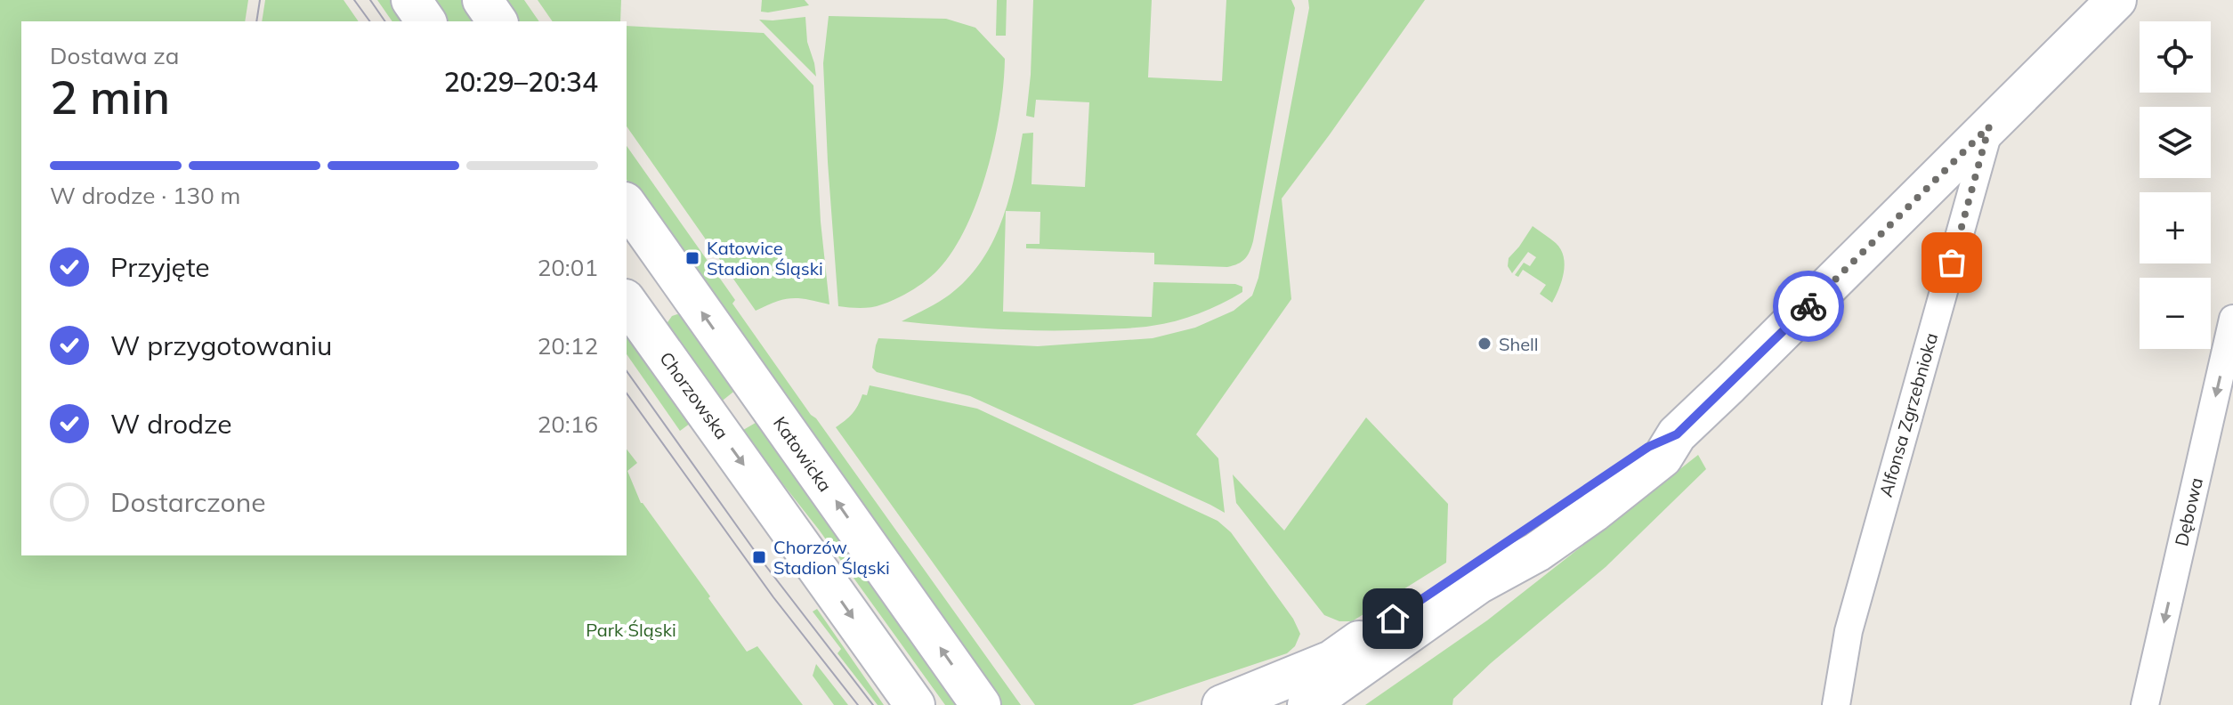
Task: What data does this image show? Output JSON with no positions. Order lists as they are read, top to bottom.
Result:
{
  "streets": {
    "main road": ["Chorzowska", "Katowicka"],
    "street": ["Alfonsa Zgrzebnioka", "Dębowa"]
  },
  "one_way": ["Chorzowska", "Katowicka", "Dębowa"],
  "parks": ["Park Śląski"],
  "places": {
    "transit": ["Katowice Stadion Śląski", "Chorzów Stadion Śląski"],
    "other": ["Shell"]
  },
  "page": {
    "map_buttons": ["+", "−"],
    "heading": ["2 min", "Dostawa za", "20:29–20:34"],
    "bar": "W drodze · 130 m",
    "list": [
      ["Przyjęte", "20:01"],
      ["W przygotowaniu", "20:12"],
      ["W drodze", "20:16"],
      "Dostarczone"
    ]
  }
}
